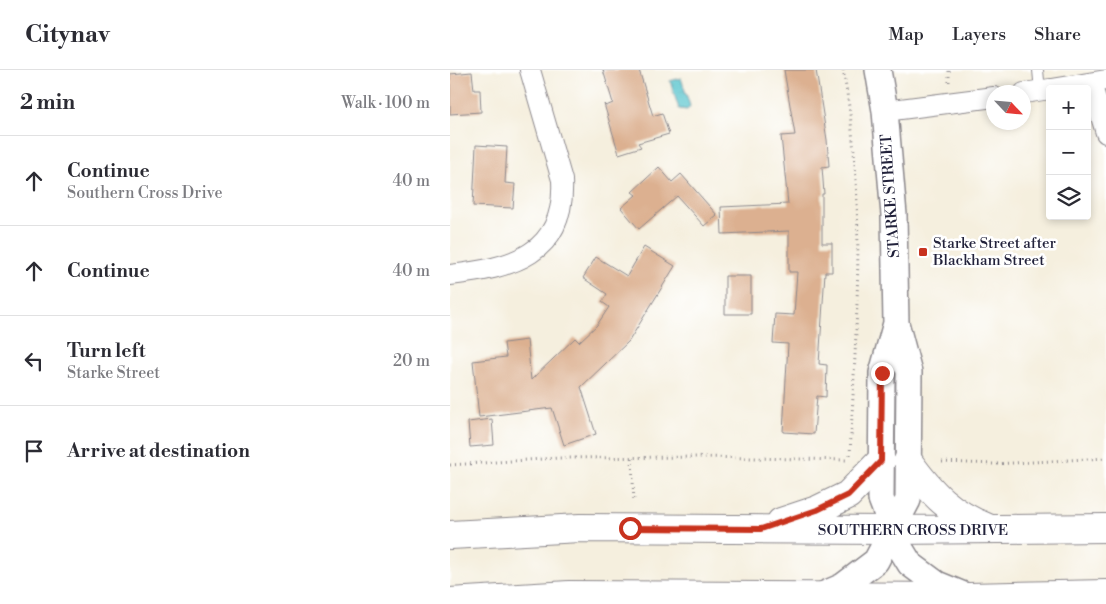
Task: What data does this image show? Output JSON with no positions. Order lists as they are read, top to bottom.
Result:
{
  "streets": {
    "main road": ["SOUTHERN CROSS DRIVE"],
    "street": ["STARKE STREET"]
  },
  "crossings": [
    ["STARKE STREET", "SOUTHERN CROSS DRIVE"]
  ],
  "places": {
    "transit": ["Starke Street after Blackham Street"]
  },
  "north": "bottom right",
  "page": {
    "header": "Citynav",
    "nav": ["Map", "Layers", "Share"],
    "heading": ["2 min", "Walk · 100 m"],
    "map_buttons": ["+", "−"],
    "list": [
      ["Continue", "Southern Cross Drive", "40 m"],
      ["Continue", "40 m"],
      ["Turn left", "Starke Street", "20 m"],
      "Arrive at destination"
    ]
  }
}
